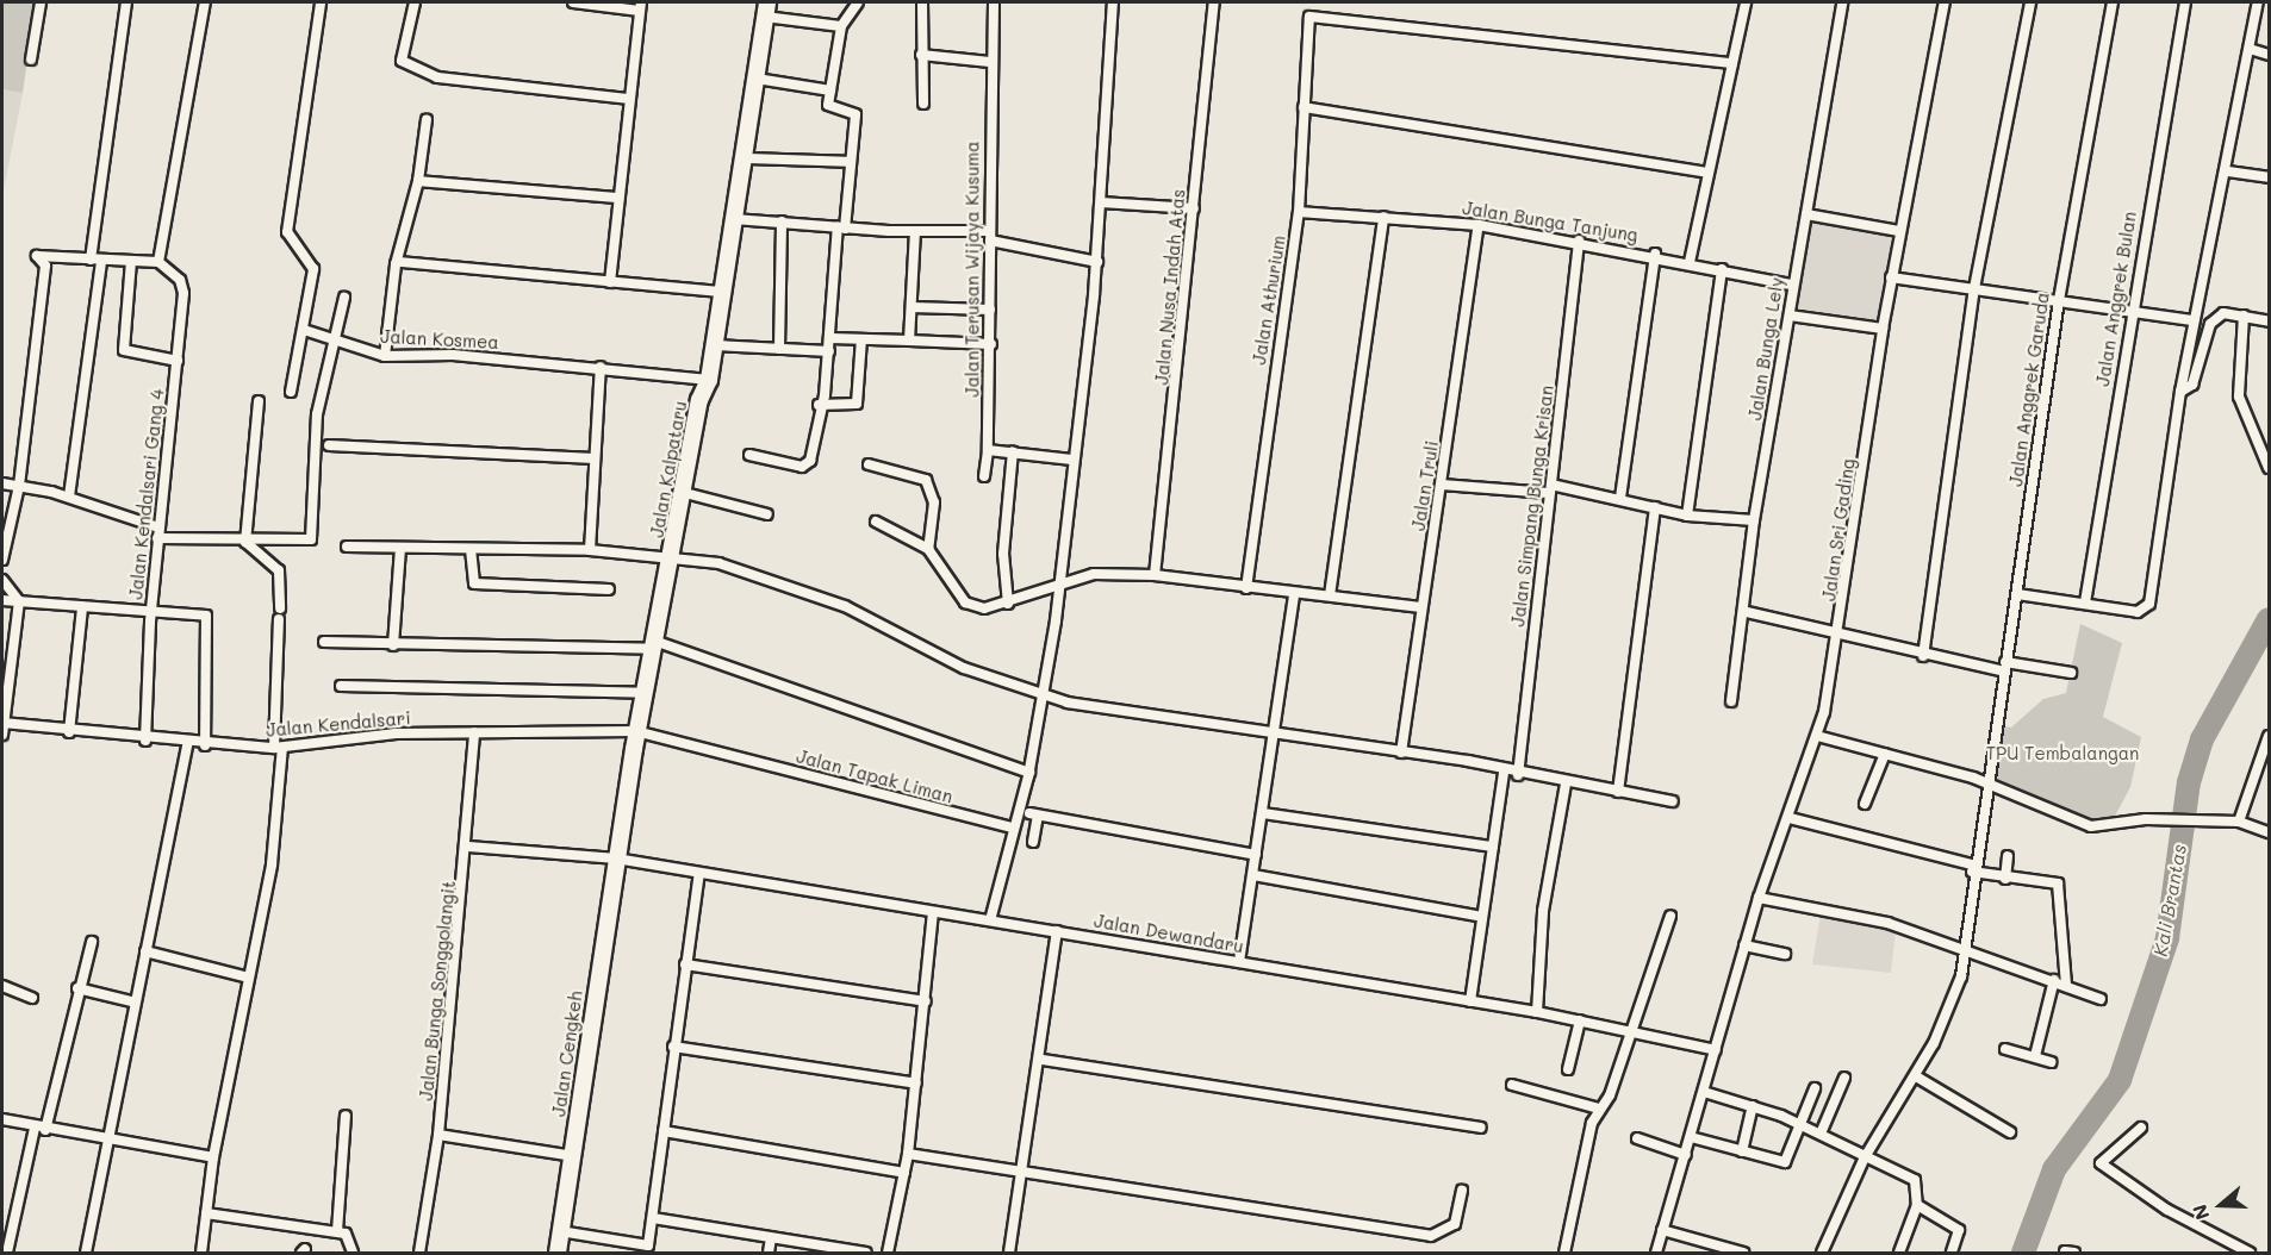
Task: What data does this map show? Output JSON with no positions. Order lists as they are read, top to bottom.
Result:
{
  "streets": {
    "main road": ["Jalan Kalpataru", "Jalan Cengkeh"],
    "street": [
      "Jalan Bunga Tanjung",
      "Jalan Terusan Wijaya Kusuma",
      "Jalan Nusa Indah Atas",
      "Jalan Anggrek Bulan",
      "Jalan Athurium",
      "Jalan Kosmea",
      "Jalan Bunga Lely",
      "Jalan Anggrek Garuda",
      "Jalan Truli",
      "Jalan Kendalsari Gang 4",
      "Jalan Simpang Bunga Krisan",
      "Jalan Sri Gading",
      "Jalan Kendalsari",
      "Jalan Tapak Liman",
      "Jalan Dewandaru",
      "Jalan Bunga Songgolangit"
    ]
  },
  "crossings": [
    ["Jalan Bunga Tanjung", "Jalan Athurium"],
    ["Jalan Bunga Tanjung", "Jalan Bunga Lely"],
    ["Jalan Bunga Tanjung", "Jalan Truli"],
    ["Jalan Bunga Tanjung", "Jalan Simpang Bunga Krisan"],
    ["Jalan Kosmea", "Jalan Kalpataru"],
    ["Jalan Kalpataru", "Jalan Kendalsari"],
    ["Jalan Kalpataru", "Jalan Tapak Liman"],
    ["Jalan Kalpataru", "Jalan Dewandaru"],
    ["Jalan Kalpataru", "Jalan Cengkeh"],
    ["Jalan Kendalsari Gang 4", "Jalan Kendalsari"],
    ["Jalan Sri Gading", "Jalan Dewandaru"],
    ["Jalan Kendalsari", "Jalan Tapak Liman"],
    ["Jalan Kendalsari", "Jalan Bunga Songgolangit"],
    ["Jalan Dewandaru", "Jalan Bunga Songgolangit"],
    ["Jalan Dewandaru", "Jalan Cengkeh"]
  ],
  "water": ["Kali Brantas"],
  "parks": ["TPU Tembalangan"],
  "north": "left"
}
